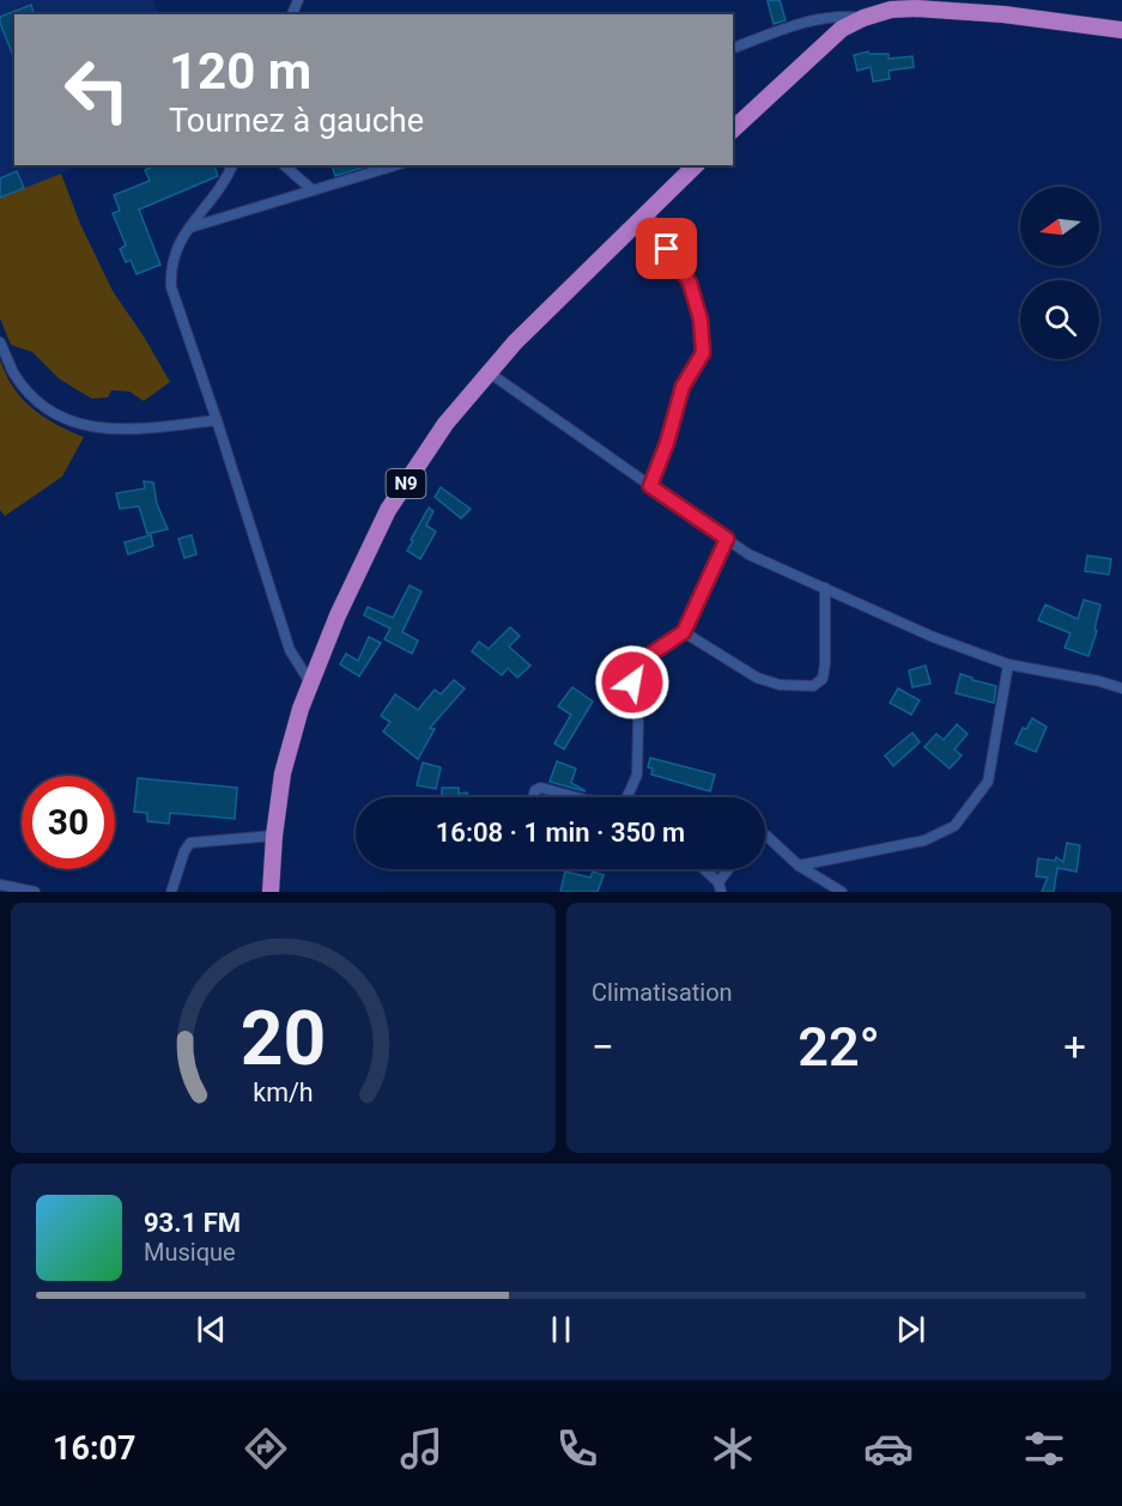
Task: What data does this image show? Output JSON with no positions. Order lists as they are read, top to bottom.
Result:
{
  "streets": {
    "highway": ["N9"]
  },
  "north": "left",
  "page": {
    "turn": ["120 m", "Tournez à gauche"],
    "limit": "30",
    "trip": "16:08 · 1 min · 350 m",
    "tile": "Climatisation",
    "heat": ["−", "22°", "+"],
    "song": ["93.1 FM", "Musique"],
    "tabs": "16:07",
    "gauge": ["20", "km/h"]
  }
}
